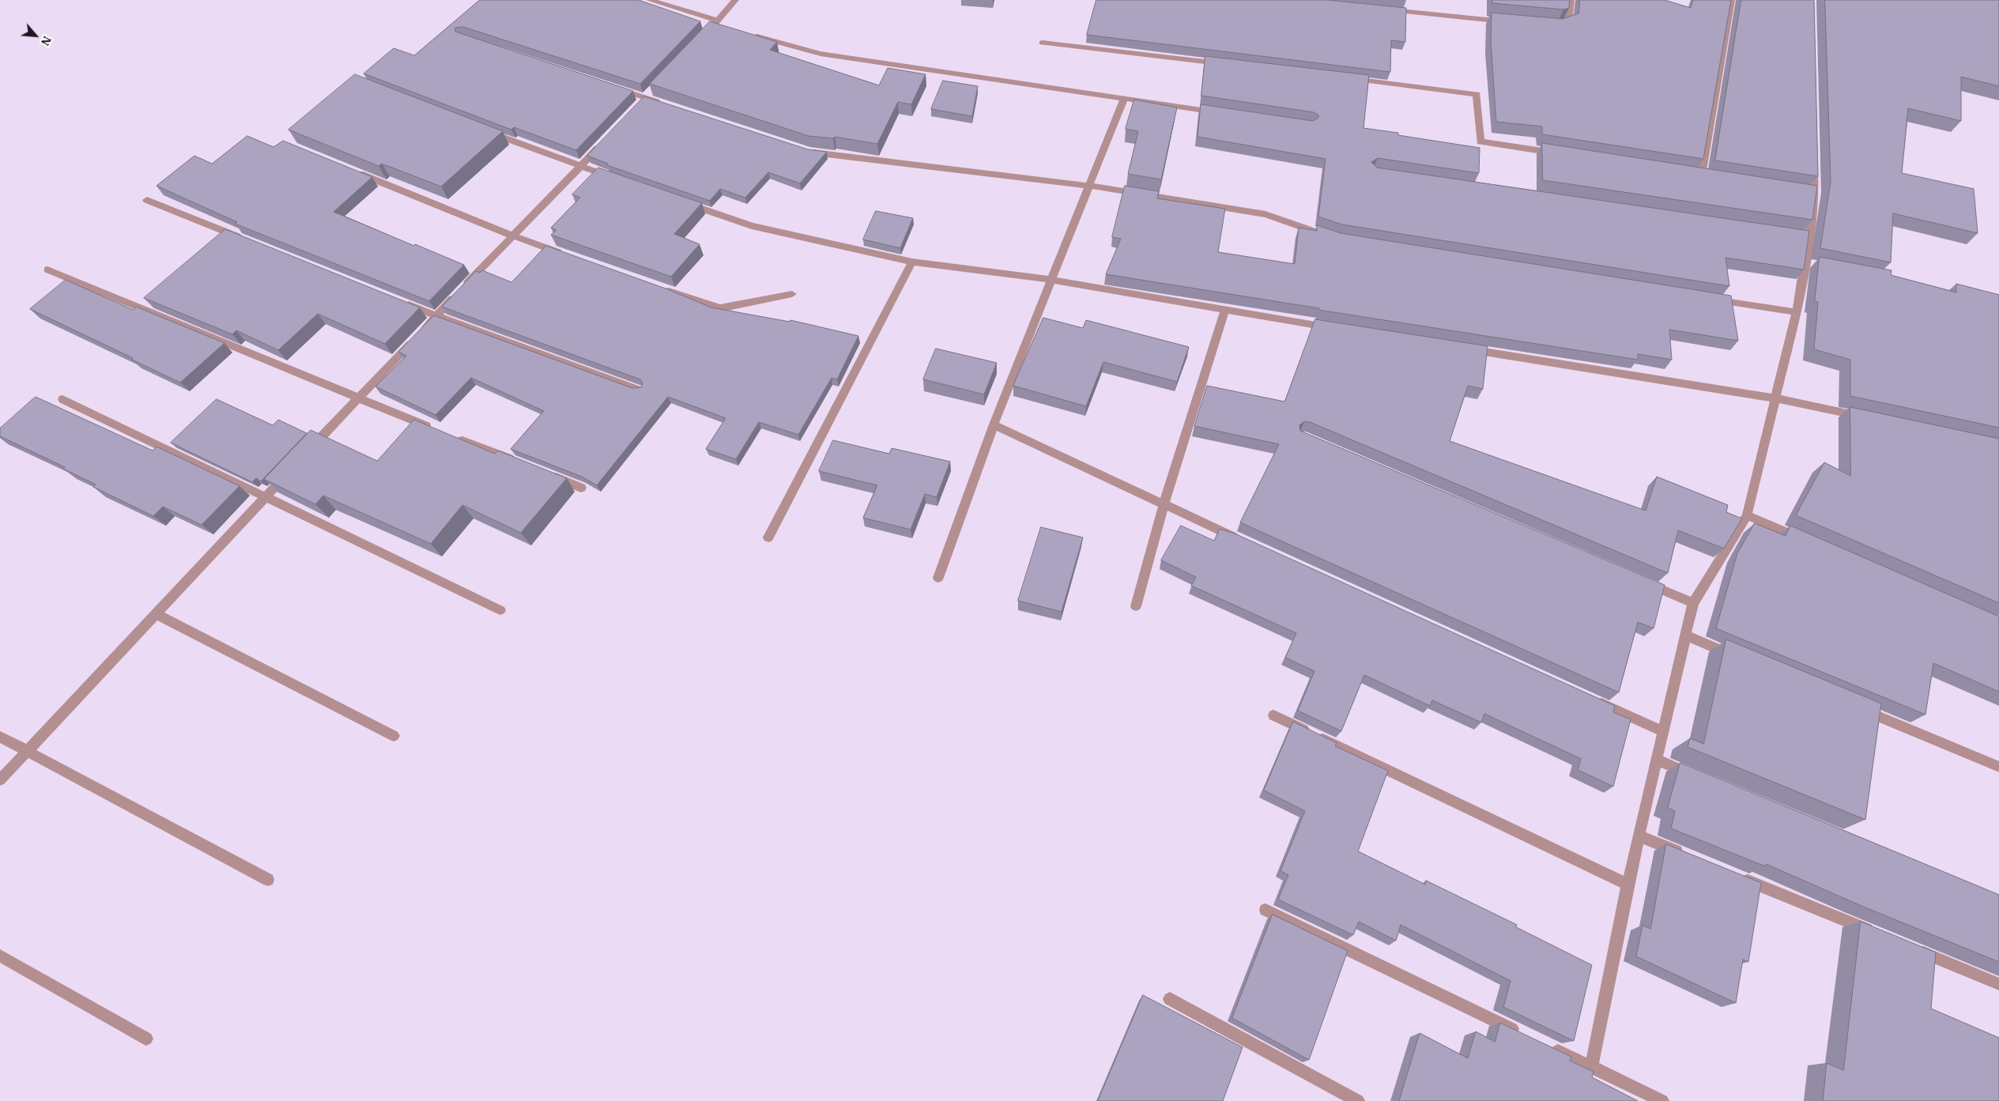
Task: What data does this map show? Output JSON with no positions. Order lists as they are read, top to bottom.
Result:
{
  "north": "bottom right"
}
